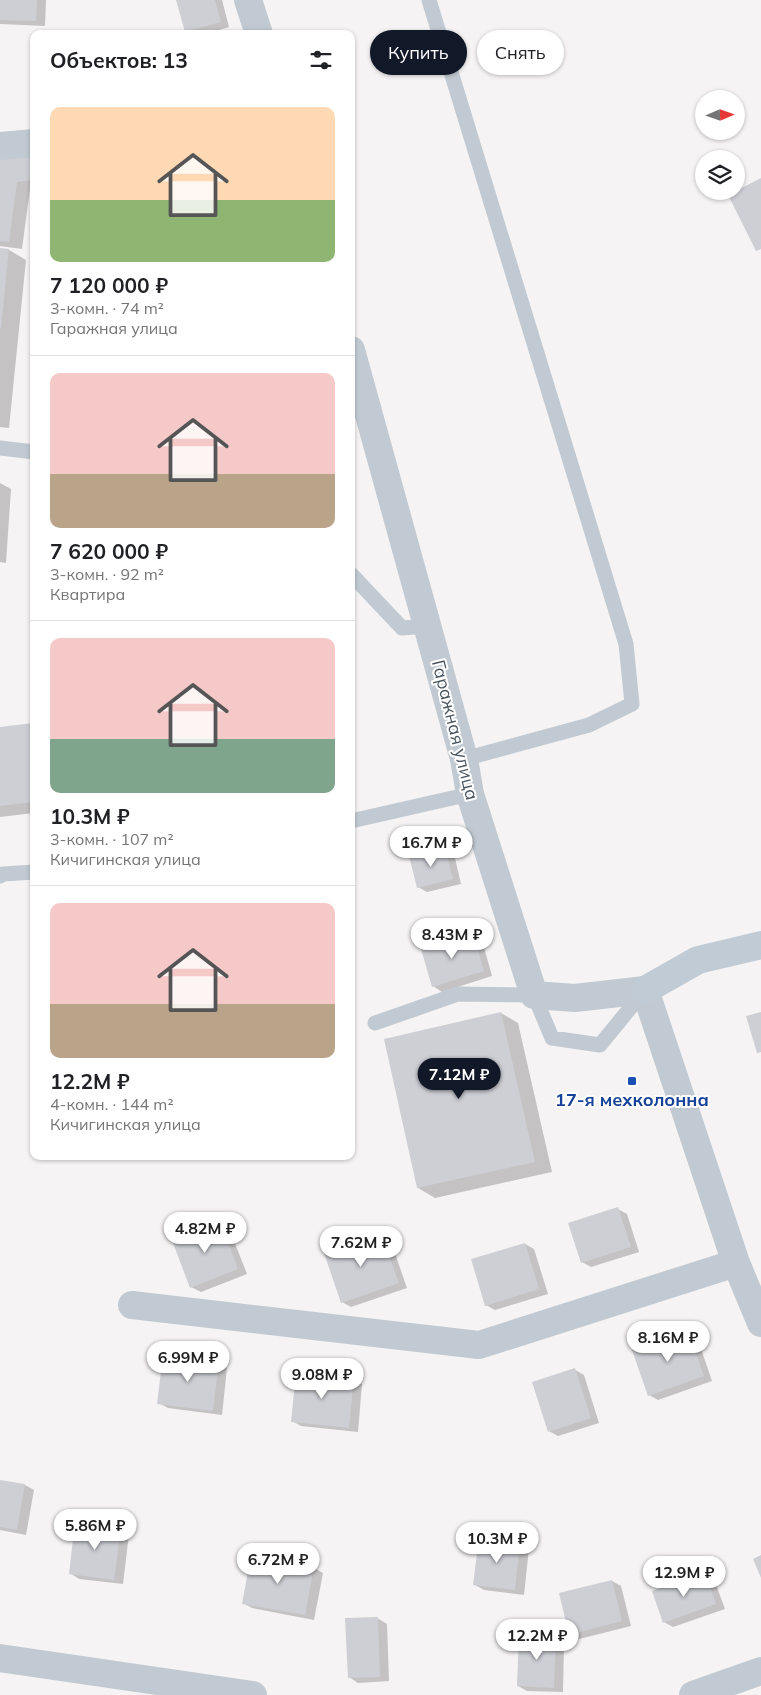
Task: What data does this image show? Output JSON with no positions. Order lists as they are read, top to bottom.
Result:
{
  "streets": {
    "street": ["Гаражная улица"]
  },
  "places": {
    "transit": ["17-я мехколонна"]
  },
  "north": "right",
  "page": {
    "chip": ["Купить", "Снять"],
    "heading": "Объектов: 13",
    "list": [
      {
        "name": "7 120 000 ₽",
        "note": "3-комн. · 74 m² · Гаражная улица"
      },
      {
        "name": "7 620 000 ₽",
        "note": "3-комн. · 92 m² · Квартира"
      },
      {
        "name": "10.3M ₽",
        "note": "3-комн. · 107 m² · Кичигинская улица"
      },
      {
        "name": "12.2M ₽",
        "note": "4-комн. · 144 m² · Кичигинская улица"
      }
    ],
    "price": [
      "16.7M ₽",
      "8.43M ₽",
      "7.12M ₽",
      "4.82M ₽",
      "7.62M ₽",
      "8.16M ₽",
      "6.99M ₽",
      "9.08M ₽",
      "5.86M ₽",
      "10.3M ₽",
      "6.72M ₽",
      "12.9M ₽",
      "12.2M ₽"
    ]
  }
}
